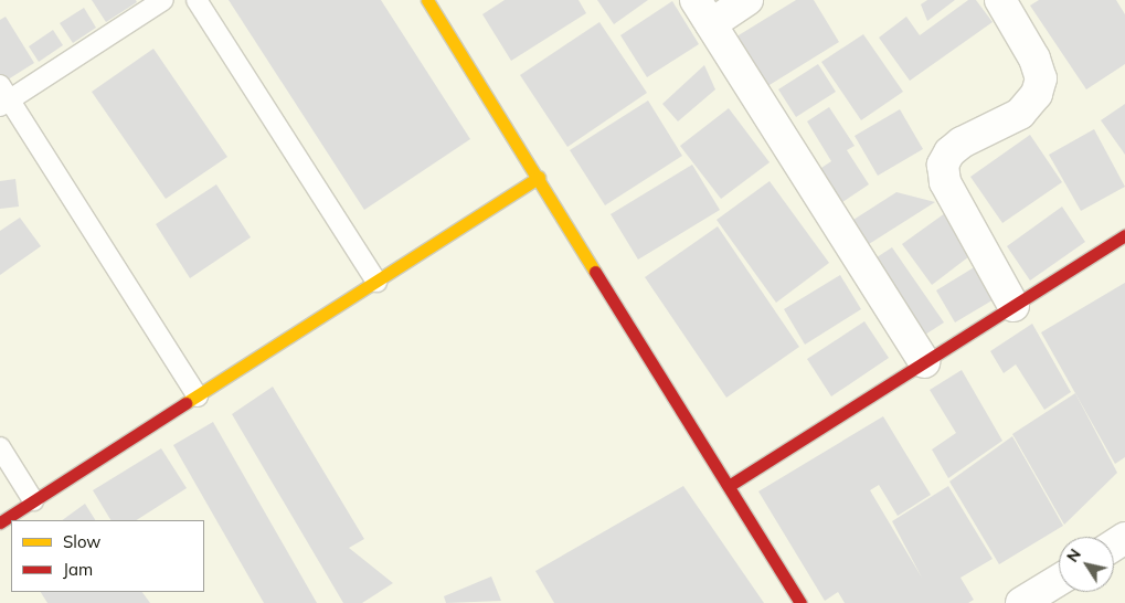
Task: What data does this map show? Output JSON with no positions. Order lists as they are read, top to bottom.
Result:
{
  "legend": ["Slow", "Jam"],
  "north": "top left"
}
